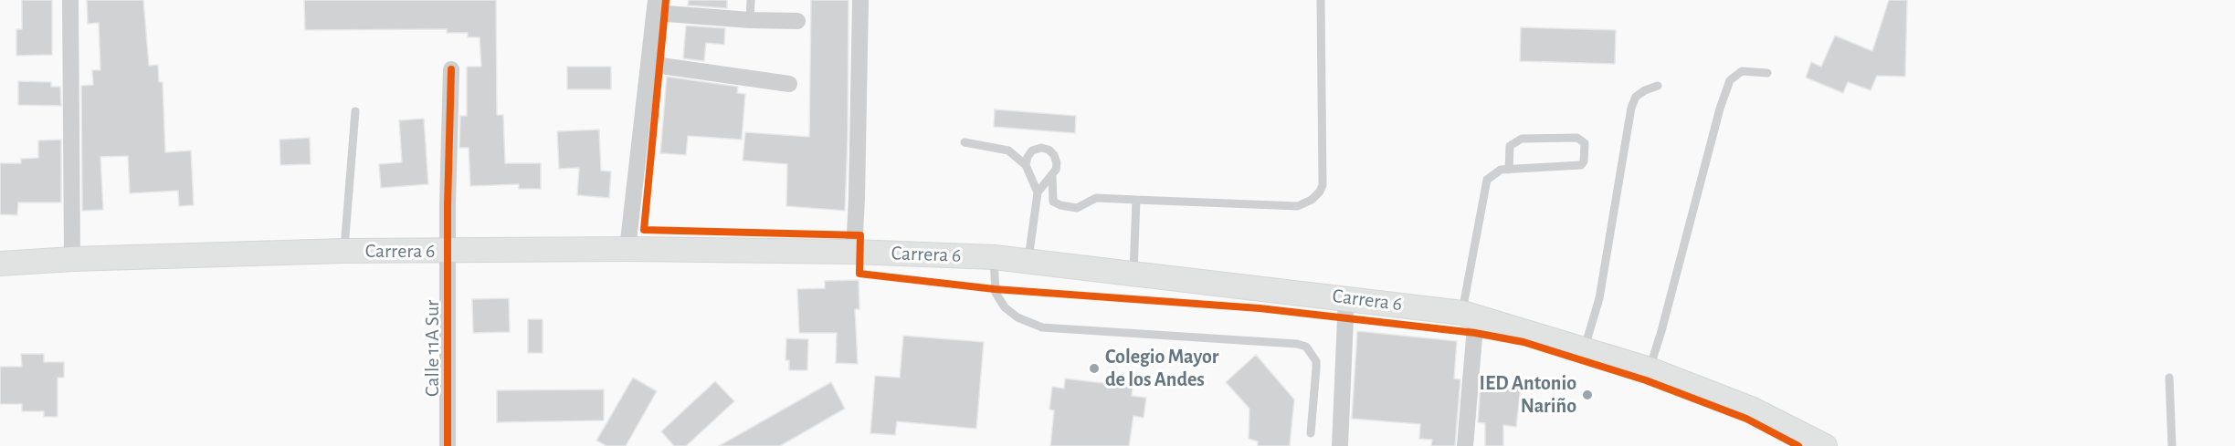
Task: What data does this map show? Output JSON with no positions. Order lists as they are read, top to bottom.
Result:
{
  "streets": {
    "main road": ["Carrera 6"],
    "street": ["Calle 11A Sur"]
  },
  "crossings": [
    ["Carrera 6", "Calle 11A Sur"]
  ],
  "places": ["Colegio Mayor de los Andes", "IED Antonio Nariño"]
}
